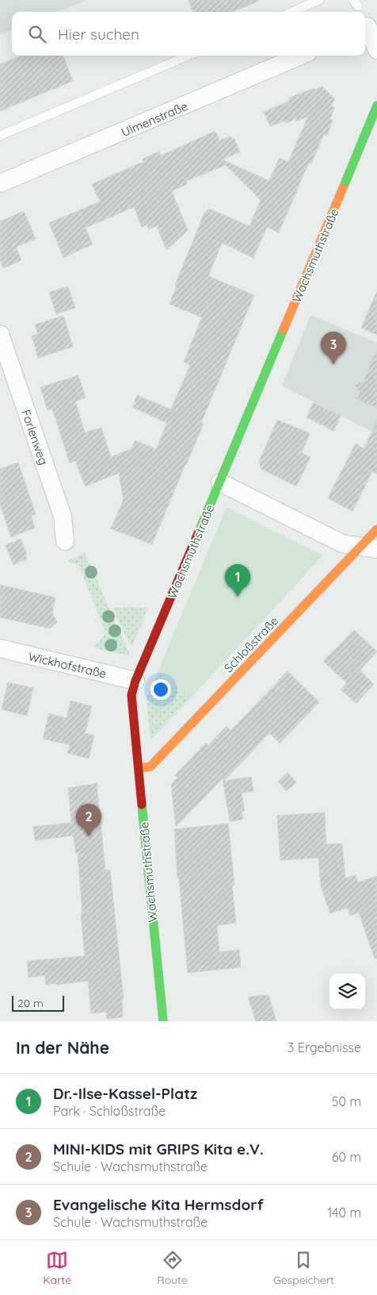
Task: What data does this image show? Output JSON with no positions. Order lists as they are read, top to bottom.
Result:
{
  "streets": {
    "street": [
      "Ulmenstraße",
      "Wachsmuthstraße",
      "Forlenweg",
      "Schloßstraße",
      "Wickhofstraße"
    ]
  },
  "crossings": [
    ["Wachsmuthstraße", "Schloßstraße"],
    ["Wachsmuthstraße", "Wickhofstraße"]
  ],
  "scale_bar": "20 m",
  "page": {
    "search": "Hier suchen",
    "pins": ["3", "1", "2"],
    "scale": "20 m",
    "heading": ["In der Nähe", "3 Ergebnisse"],
    "list": [
      {
        "mark": "1",
        "name": "Dr.-Ilse-Kassel-Platz",
        "note": "Park · Schloßstraße",
        "value": "50 m"
      },
      {
        "mark": "2",
        "name": "MINI-KIDS mit GRIPS Kita e.V.",
        "note": "Schule · Wachsmuthstraße",
        "value": "60 m"
      },
      {
        "mark": "3",
        "name": "Evangelische Kita Hermsdorf",
        "note": "Schule · Wachsmuthstraße",
        "value": "140 m"
      }
    ],
    "nav": ["Karte", "Route", "Gespeichert"]
  }
}
